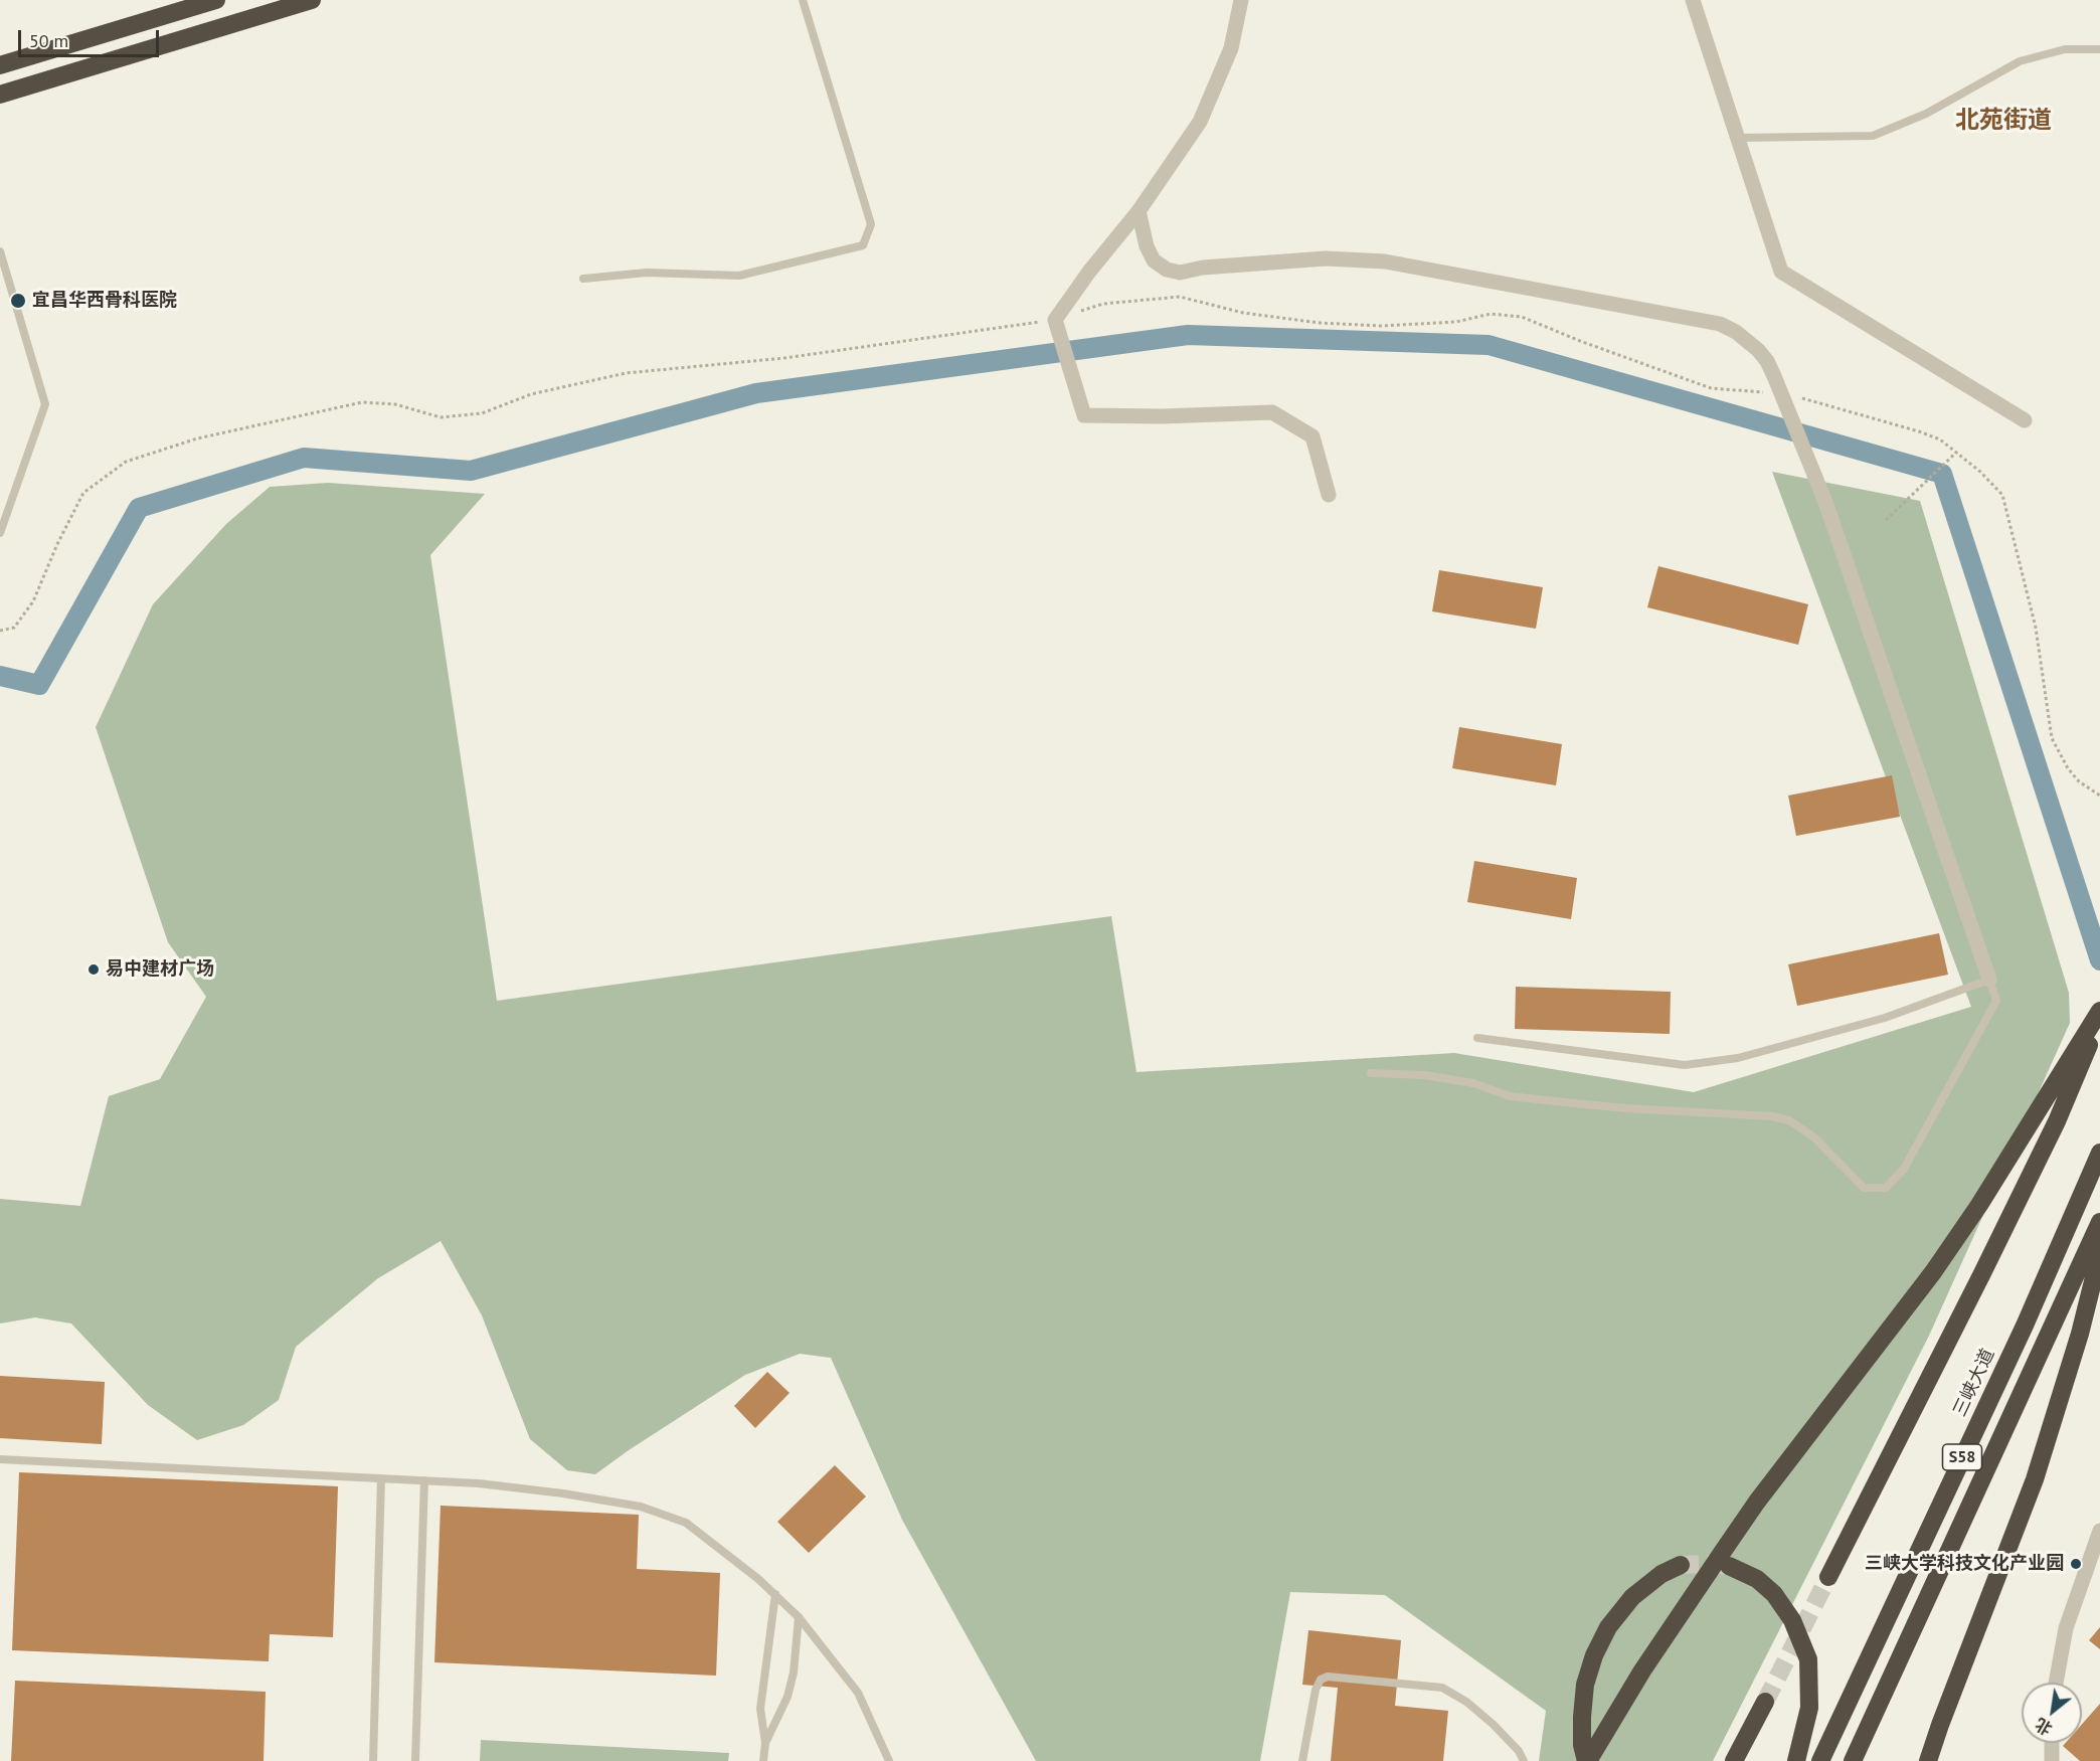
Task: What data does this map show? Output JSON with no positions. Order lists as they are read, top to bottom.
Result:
{
  "streets": {
    "highway": ["三峡大道", "S58"]
  },
  "districts": ["北苑街道"],
  "places": ["宜昌华西骨科医院", "易中建材广场", "三峡大学科技文化产业园"],
  "scale_bar": "50 m",
  "north": "bottom left"
}
